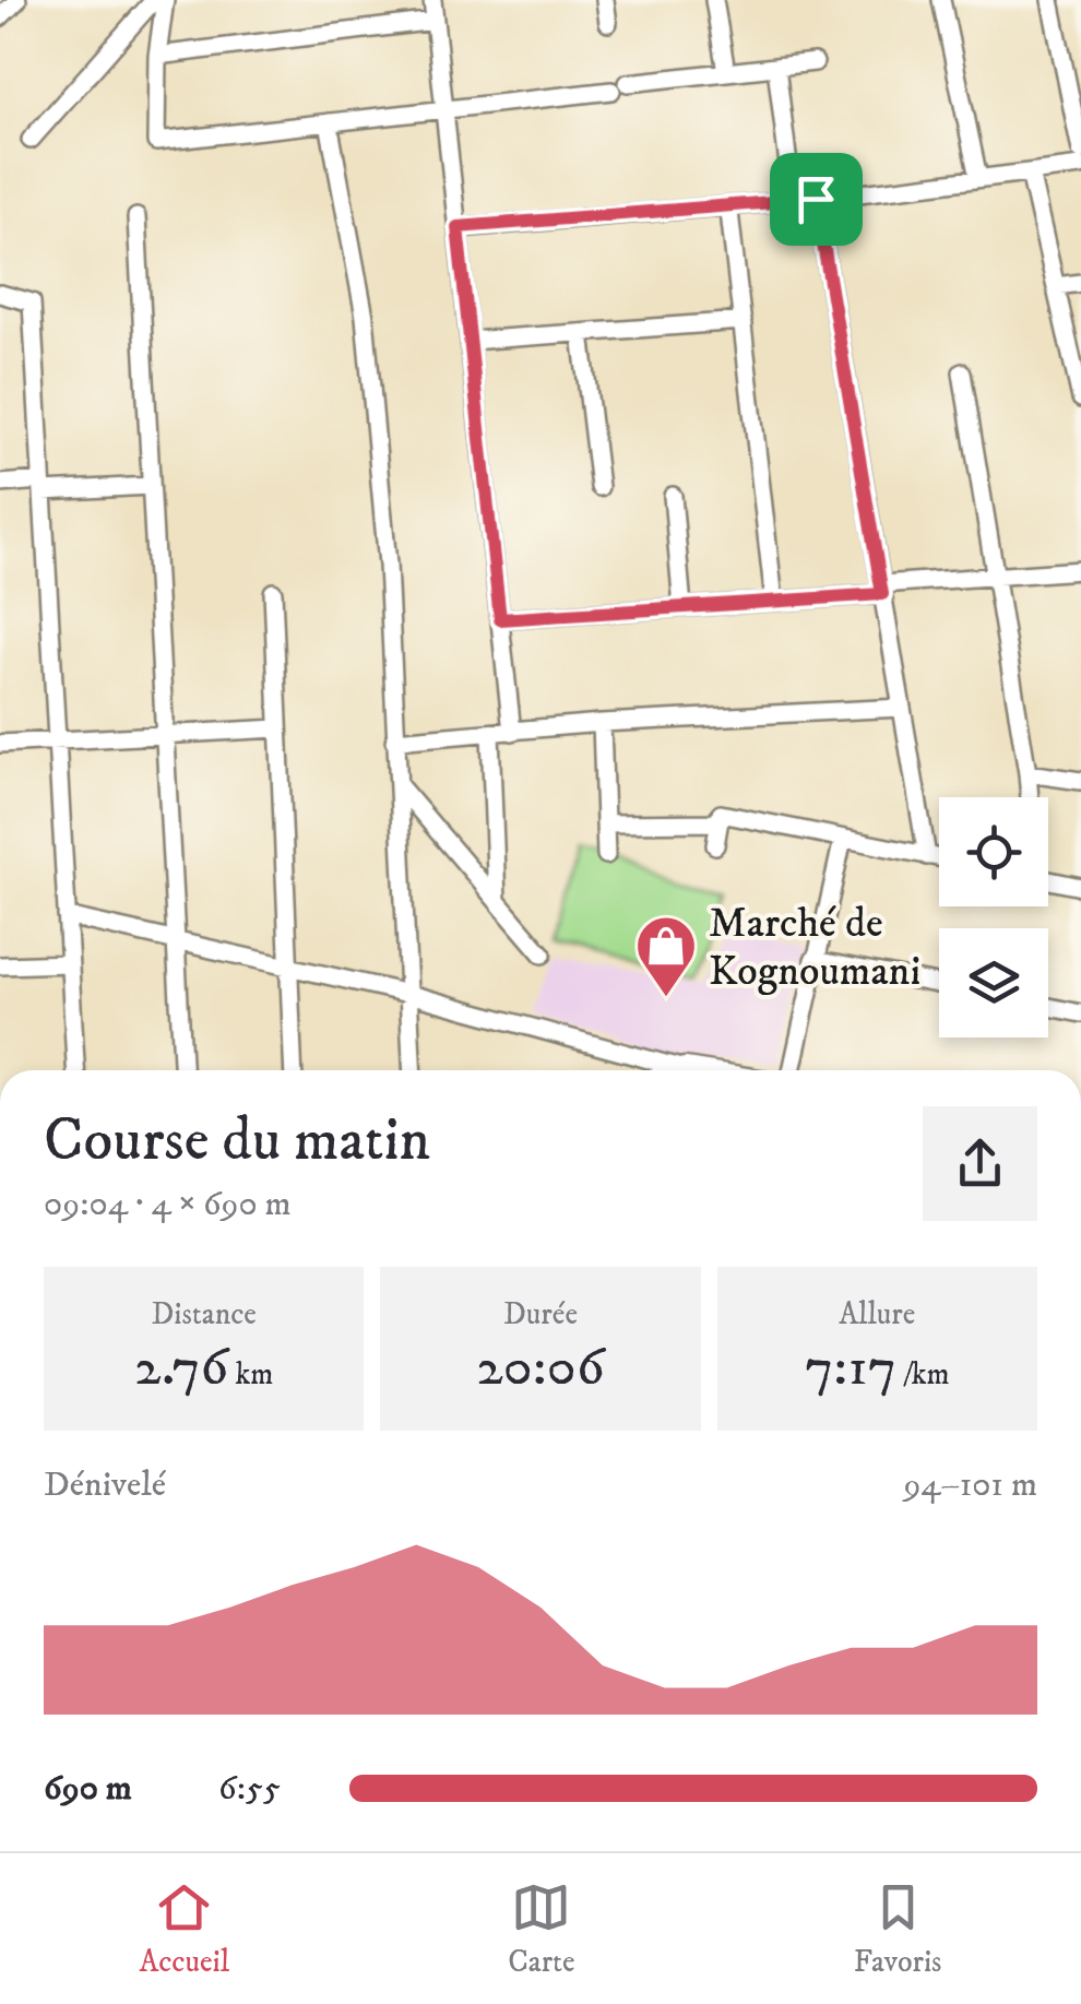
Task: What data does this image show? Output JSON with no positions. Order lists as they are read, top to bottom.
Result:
{
  "places": {
    "shop": ["Marché de Kognoumani"]
  },
  "page": {
    "heading": ["Course du matin", "09:04 · 4 × 690 m"],
    "stats": [
      ["Distance", "2.76 km"],
      ["Durée", "20:06"],
      ["Allure", "7:17 /km"]
    ],
    "chart": ["Dénivelé", "94–101 m"],
    "list": [
      {
        "name": "690 m",
        "note": "6:55"
      }
    ],
    "tabs": ["Accueil", "Carte", "Favoris"]
  }
}
